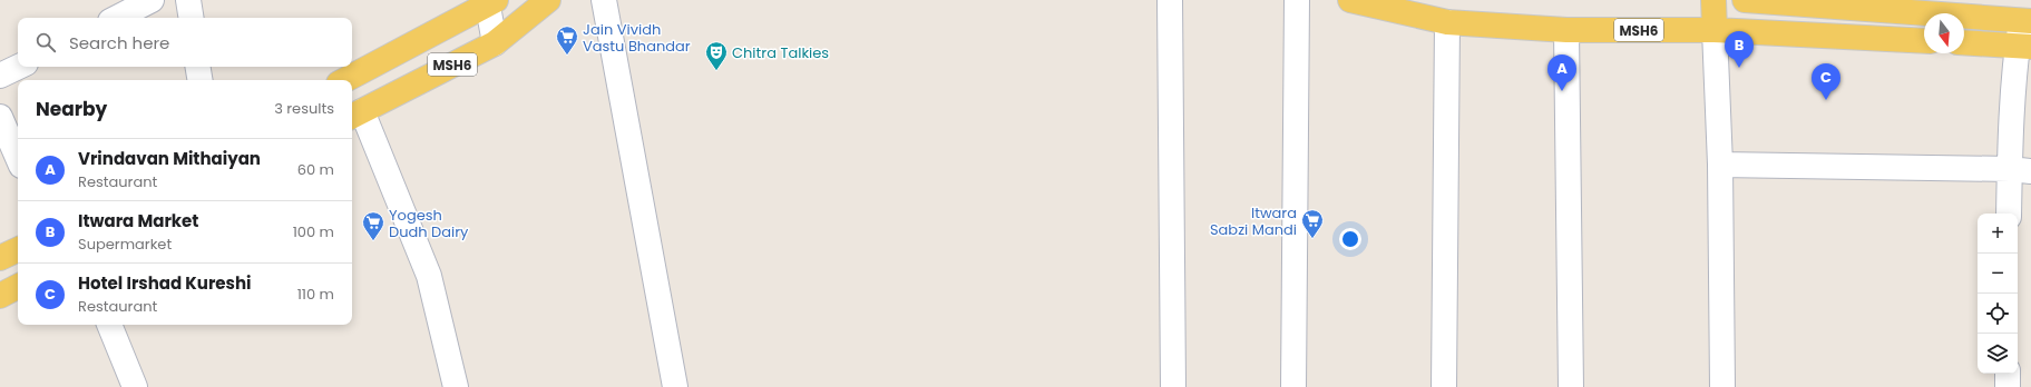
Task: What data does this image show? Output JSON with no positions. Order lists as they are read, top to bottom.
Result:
{
  "streets": {
    "main road": ["MSH6"]
  },
  "places": {
    "supermarket": ["Jain Vividh Vastu Bhandar", "Itwara Sabzi Mandi", "Yogesh Dudh Dairy"],
    "theatre": ["Chitra Talkies"]
  },
  "north": "bottom",
  "page": {
    "search": "Search here",
    "pins": ["B", "A", "C"],
    "heading": ["Nearby", "3 results"],
    "list": [
      {
        "mark": "A",
        "name": "Vrindavan Mithaiyan",
        "note": "Restaurant",
        "value": "60 m"
      },
      {
        "mark": "B",
        "name": "Itwara Market",
        "note": "Supermarket",
        "value": "100 m"
      },
      {
        "mark": "C",
        "name": "Hotel Irshad Kureshi",
        "note": "Restaurant",
        "value": "110 m"
      }
    ],
    "map_buttons": ["+", "−"]
  }
}
